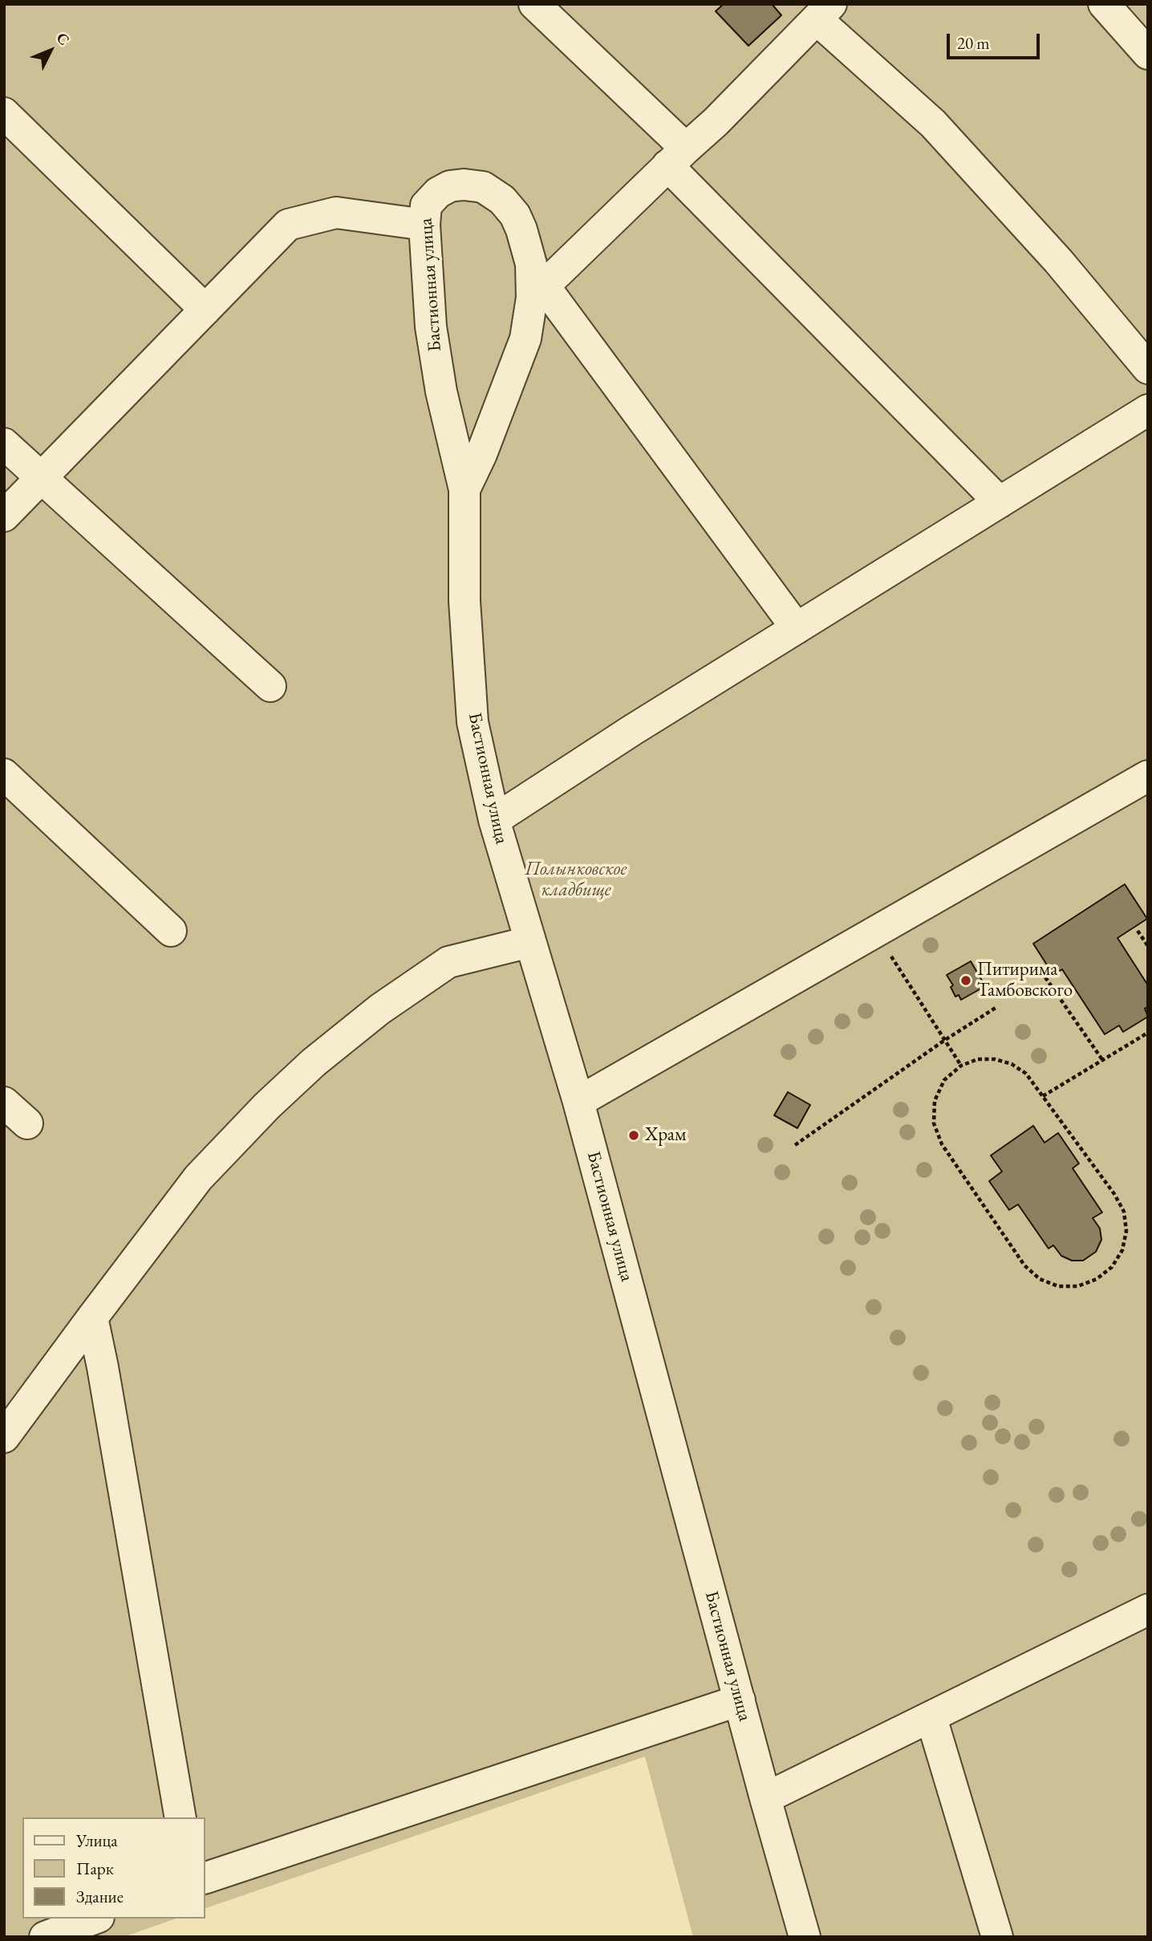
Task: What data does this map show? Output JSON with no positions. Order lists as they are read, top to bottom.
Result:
{
  "streets": {
    "street": ["Бастионная улица"]
  },
  "parks": ["Полынковское кладбище"],
  "places": ["Питирима Тамбовского", "Храм"],
  "legend": ["Улица", "Парк", "Здание"],
  "scale_bar": "20 m",
  "north": "top right"
}
